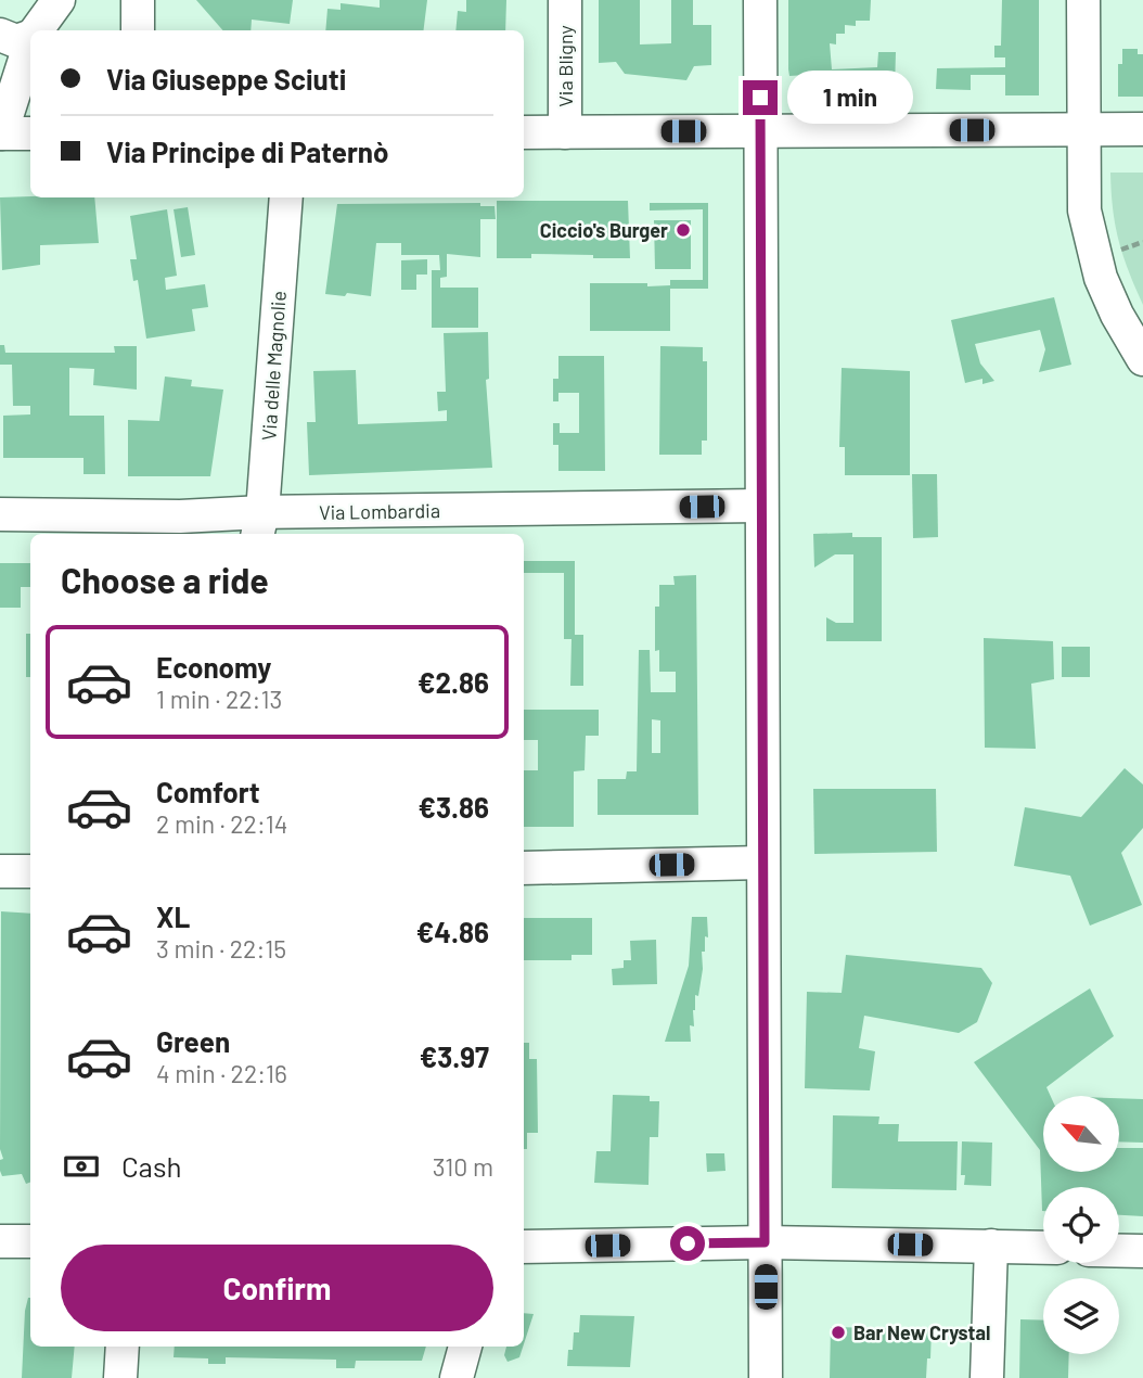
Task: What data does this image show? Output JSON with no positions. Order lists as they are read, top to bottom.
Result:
{
  "streets": {
    "street": ["Via Bligny", "Via delle Magnolie", "Via Lombardia"]
  },
  "crossings": [
    ["Via delle Magnolie", "Via Lombardia"]
  ],
  "places": ["Ciccio's Burger", "Bar New Crystal"],
  "north": "top left",
  "page": {
    "banner": ["Via Giuseppe Sciuti", "Via Principe di Paternò"],
    "bubble": "1 min",
    "heading": "Choose a ride",
    "list": [
      {
        "name": "Economy",
        "note": "1 min · 22:13",
        "value": "€2.86"
      },
      {
        "name": "Comfort",
        "note": "2 min · 22:14",
        "value": "€3.86"
      },
      {
        "name": "XL",
        "note": "3 min · 22:15",
        "value": "€4.86"
      },
      {
        "name": "Green",
        "note": "4 min · 22:16",
        "value": "€3.97"
      }
    ],
    "pay": ["Cash", "310 m"],
    "buttons": "Confirm"
  }
}
